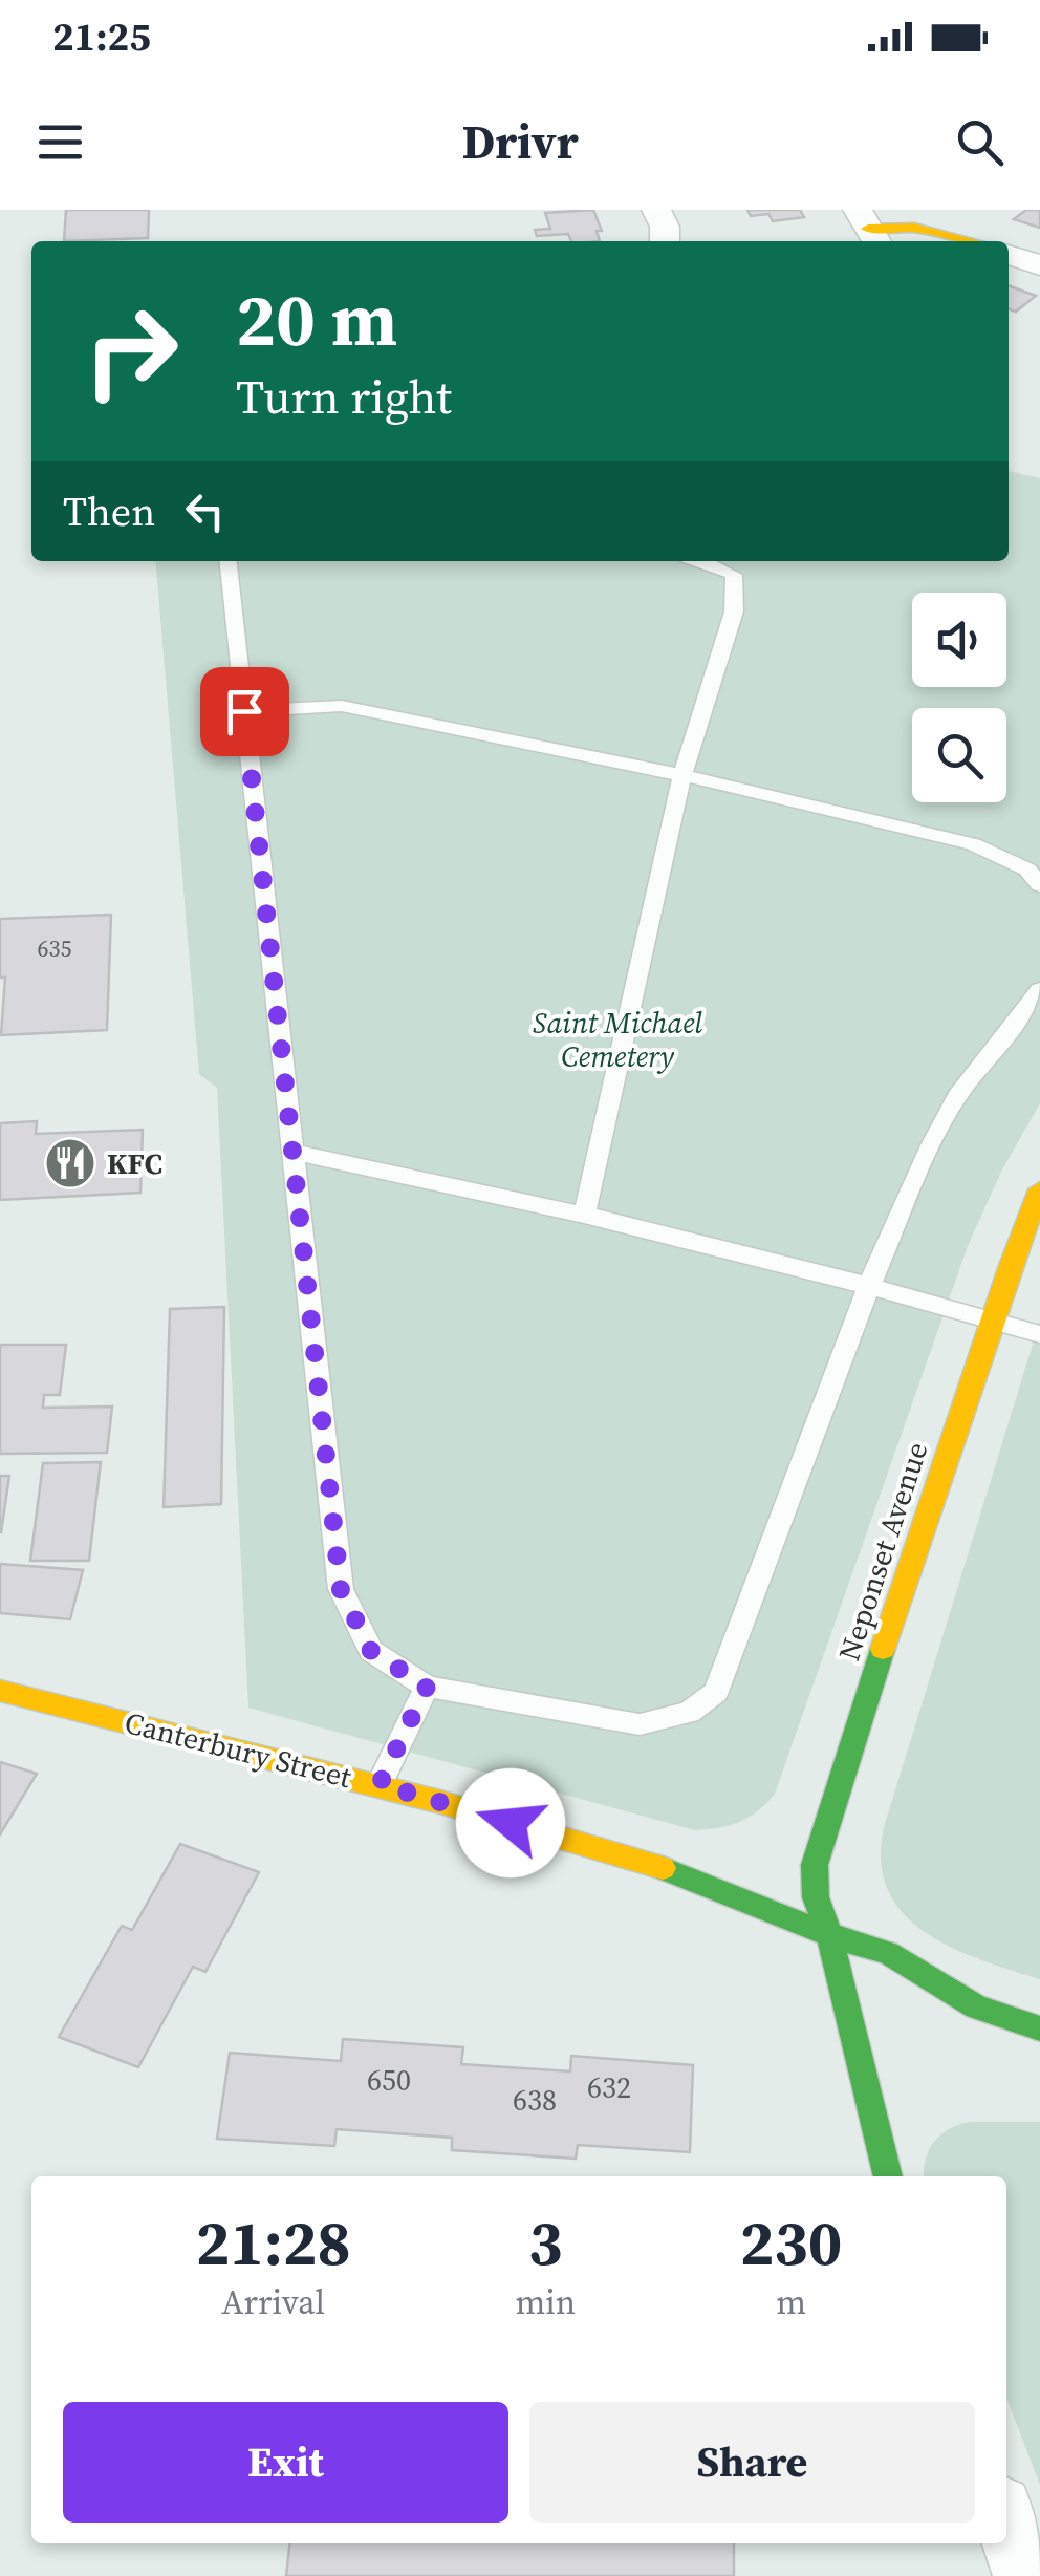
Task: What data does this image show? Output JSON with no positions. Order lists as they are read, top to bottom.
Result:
{
  "streets": {
    "street": ["Neponset Avenue", "Canterbury Street"]
  },
  "crossings": [
    ["Neponset Avenue", "Canterbury Street"]
  ],
  "parks": ["Saint Michael Cemetery"],
  "places": {
    "restaurant": ["KFC"]
  },
  "house_numbers": [
    "635",
    "650",
    "632",
    "638"
  ],
  "page": {
    "status": "21:25",
    "header": "Drivr",
    "turn": ["20 m", "Turn right"],
    "then": "Then",
    "eta": [
      "21:28",
      "Arrival",
      "3",
      "min",
      "230",
      "m"
    ],
    "buttons": ["Exit", "Share"]
  }
}
